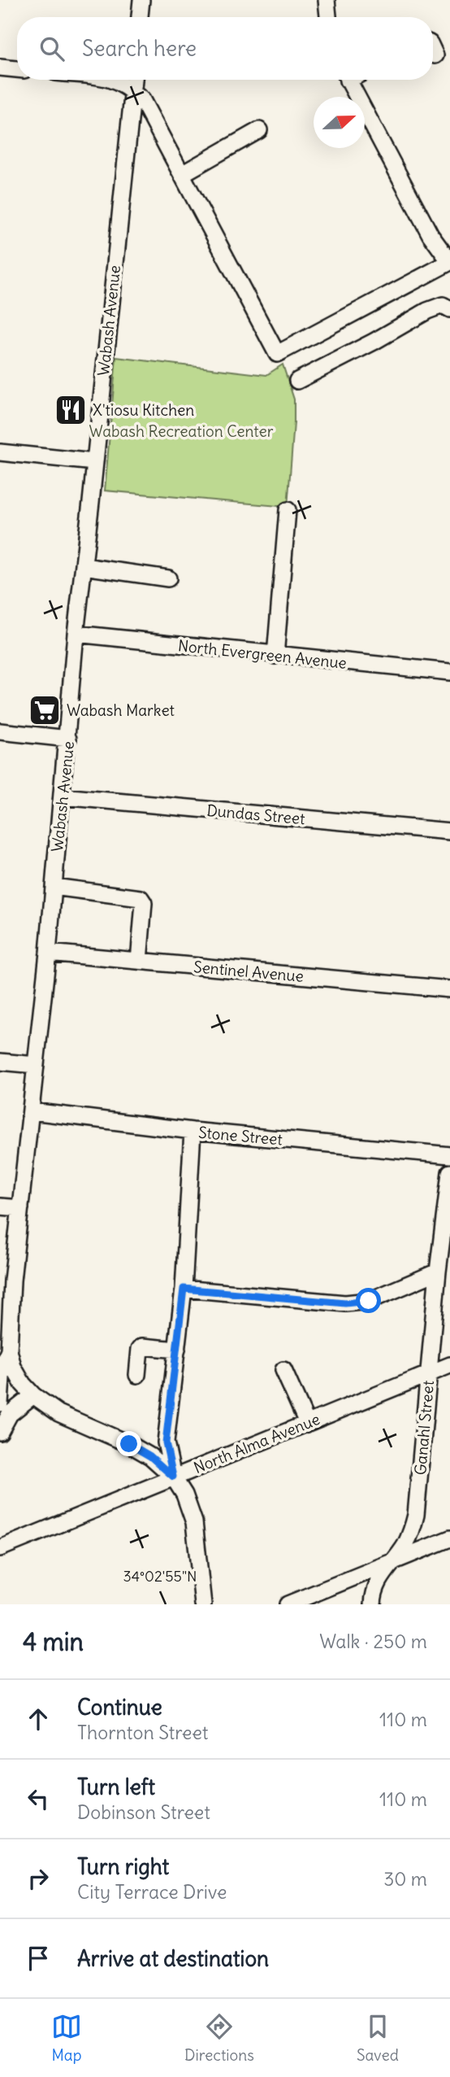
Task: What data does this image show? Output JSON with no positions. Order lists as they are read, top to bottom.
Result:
{
  "streets": {
    "street": [
      "Wabash Avenue",
      "North Evergreen Avenue",
      "Dundas Street",
      "Sentinel Avenue",
      "Stone Street",
      "Ganahl Street",
      "North Alma Avenue"
    ]
  },
  "crossings": [
    ["Wabash Avenue", "North Evergreen Avenue"],
    ["Wabash Avenue", "Dundas Street"],
    ["Wabash Avenue", "Sentinel Avenue"],
    ["Wabash Avenue", "Stone Street"],
    ["Wabash Avenue", "North Alma Avenue"],
    ["Ganahl Street", "North Alma Avenue"]
  ],
  "parks": ["Wabash Recreation Center"],
  "places": {
    "restaurant": ["X'tiosu Kitchen"],
    "supermarket": ["Wabash Market"]
  },
  "north": "right",
  "page": {
    "search": "Search here",
    "heading": ["4 min", "Walk · 250 m"],
    "list": [
      ["Continue", "Thornton Street", "110 m"],
      ["Turn left", "Dobinson Street", "110 m"],
      ["Turn right", "City Terrace Drive", "30 m"],
      "Arrive at destination"
    ],
    "nav": ["Map", "Directions", "Saved"]
  },
  "coordinates": ["34°02'55\"N"]
}
